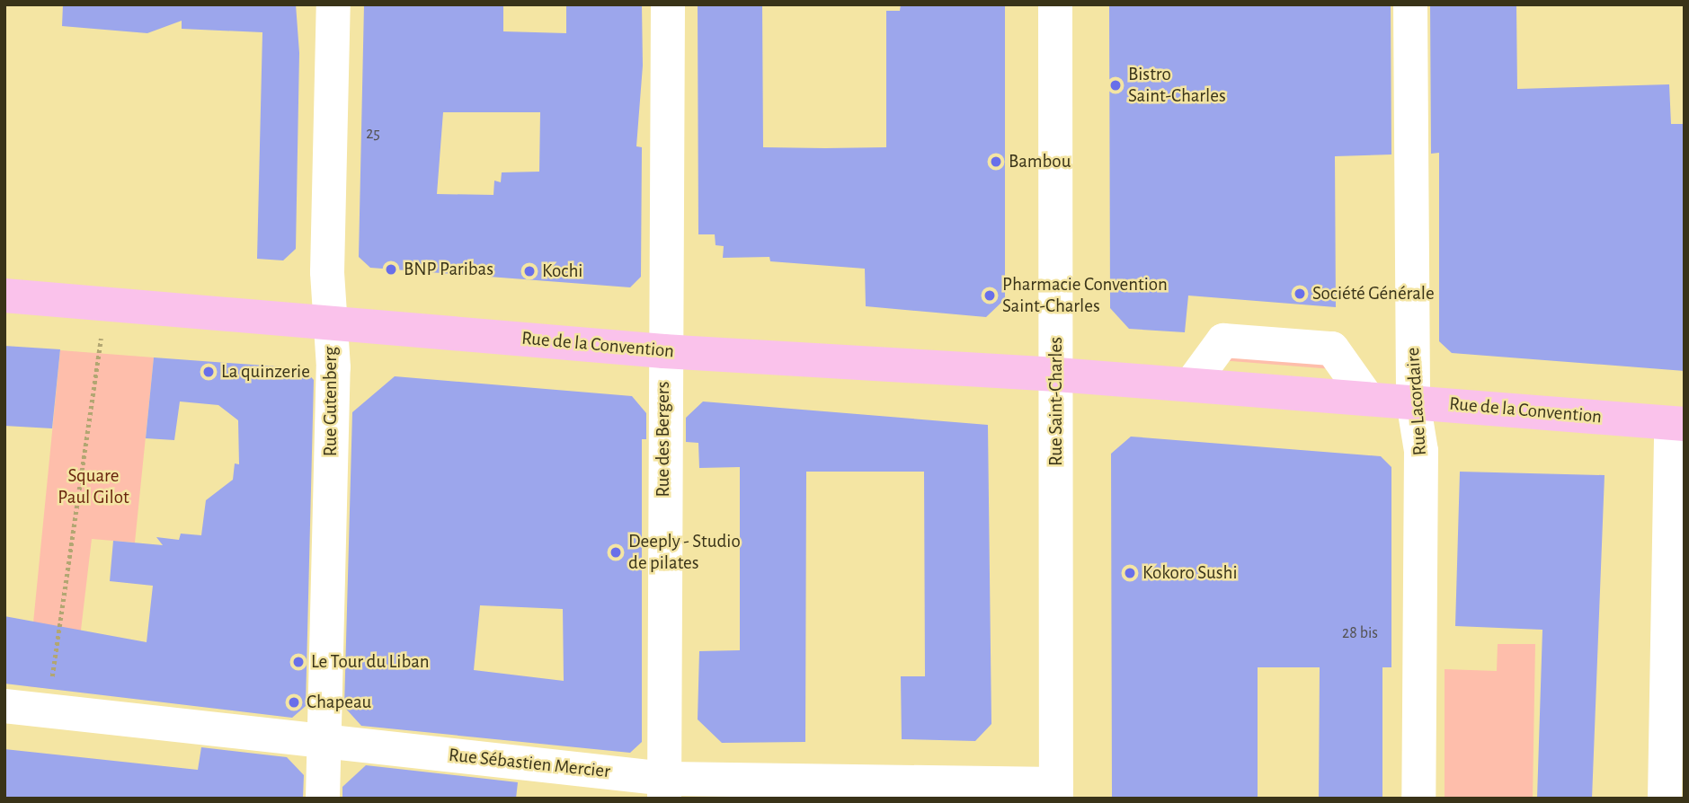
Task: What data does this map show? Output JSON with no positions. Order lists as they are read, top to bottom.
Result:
{
  "streets": {
    "main road": ["Rue de la Convention"],
    "street": [
      "Rue Gutenberg",
      "Rue Saint-Charles",
      "Rue Lacordaire",
      "Rue des Bergers",
      "Rue Sébastien Mercier"
    ]
  },
  "crossings": [
    ["Rue de la Convention", "Rue Gutenberg"],
    ["Rue de la Convention", "Rue Saint-Charles"],
    ["Rue de la Convention", "Rue Lacordaire"],
    ["Rue de la Convention", "Rue des Bergers"],
    ["Rue Gutenberg", "Rue Sébastien Mercier"],
    ["Rue Saint-Charles", "Rue Sébastien Mercier"],
    ["Rue des Bergers", "Rue Sébastien Mercier"]
  ],
  "parks": ["Square Paul Gilot"],
  "places": [
    "Bistro Saint-Charles",
    "Bambou",
    "BNP Paribas",
    "Kochi",
    "Société Générale",
    "Pharmacie Convention Saint-Charles",
    "La quinzerie",
    "Deeply - Studio de pilates",
    "Kokoro Sushi",
    "Le Tour du Liban",
    "Chapeau"
  ],
  "house_numbers": ["25", "28 bis"]
}
